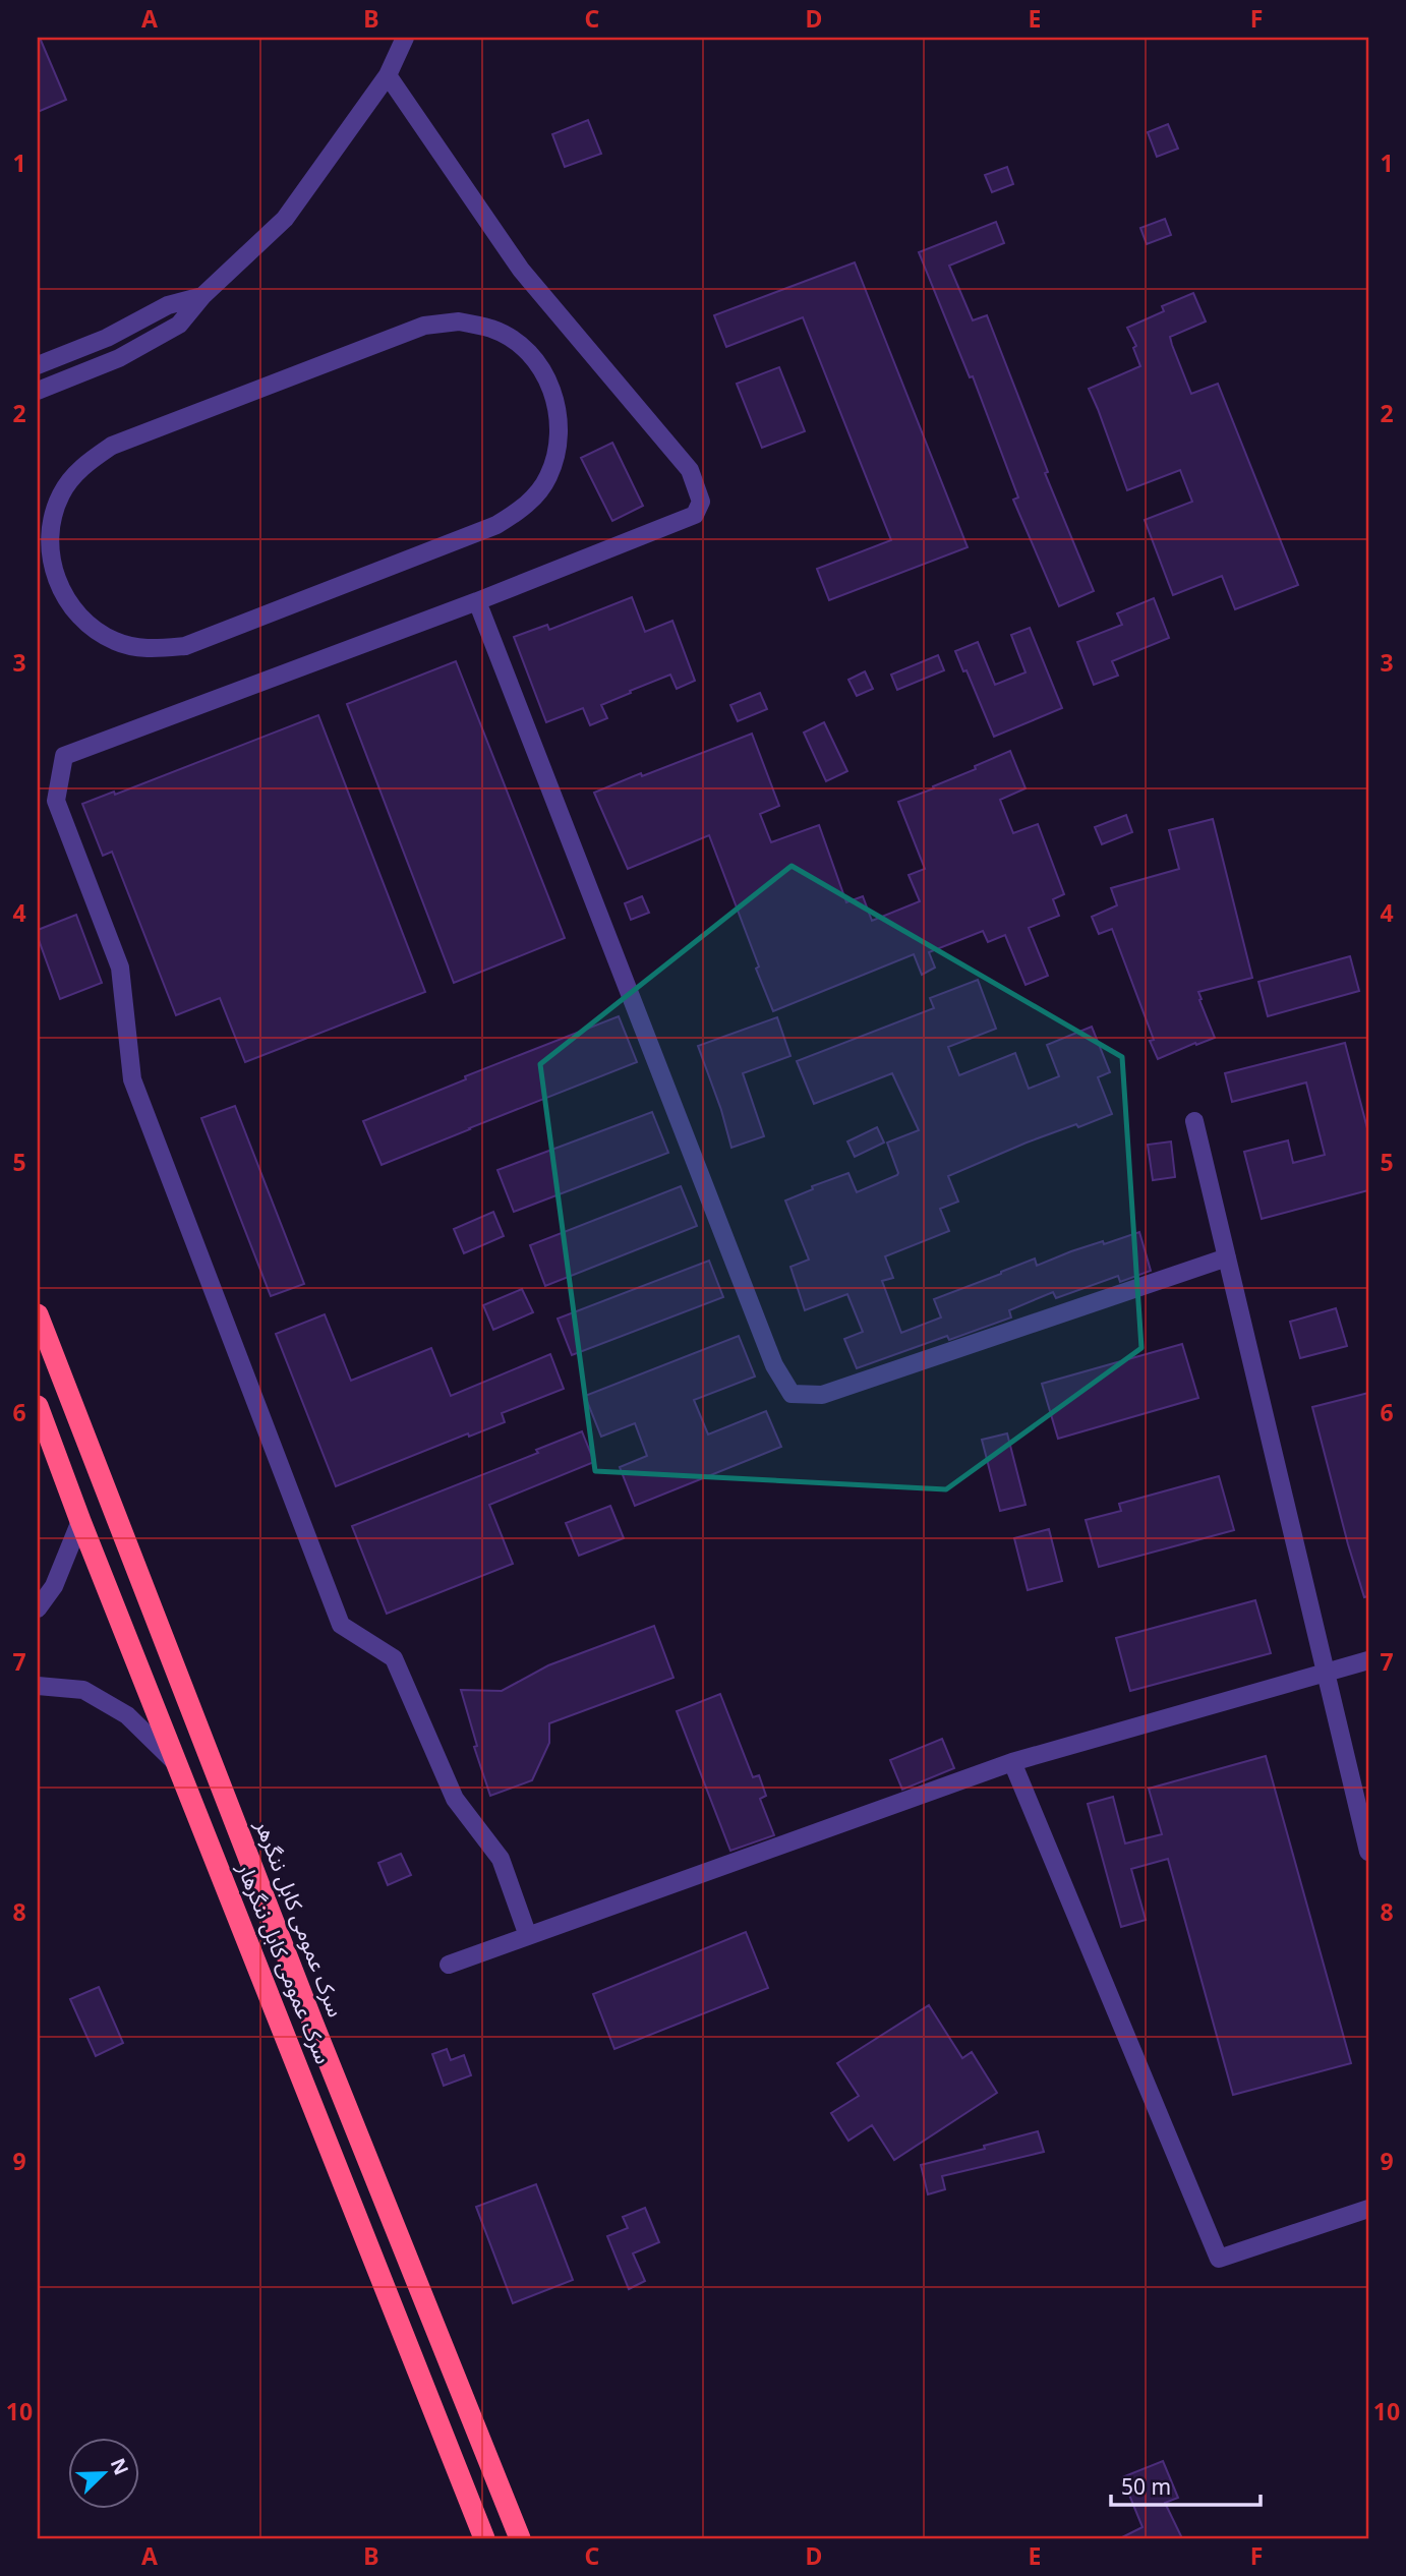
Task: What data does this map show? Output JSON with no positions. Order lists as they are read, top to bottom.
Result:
{
  "streets": {
    "highway": ["سرک عمومی کابل ننگرهر", "سرک عمومی کابل ننگرهار"]
  },
  "scale_bar": "50 m",
  "north": "top right",
  "grid": {
    "columns": [
      "A",
      "B",
      "C",
      "D",
      "E",
      "F"
    ],
    "rows": [
      "1",
      "2",
      "3",
      "4",
      "5",
      "6",
      "7",
      "8",
      "9",
      "10"
    ]
  }
}
